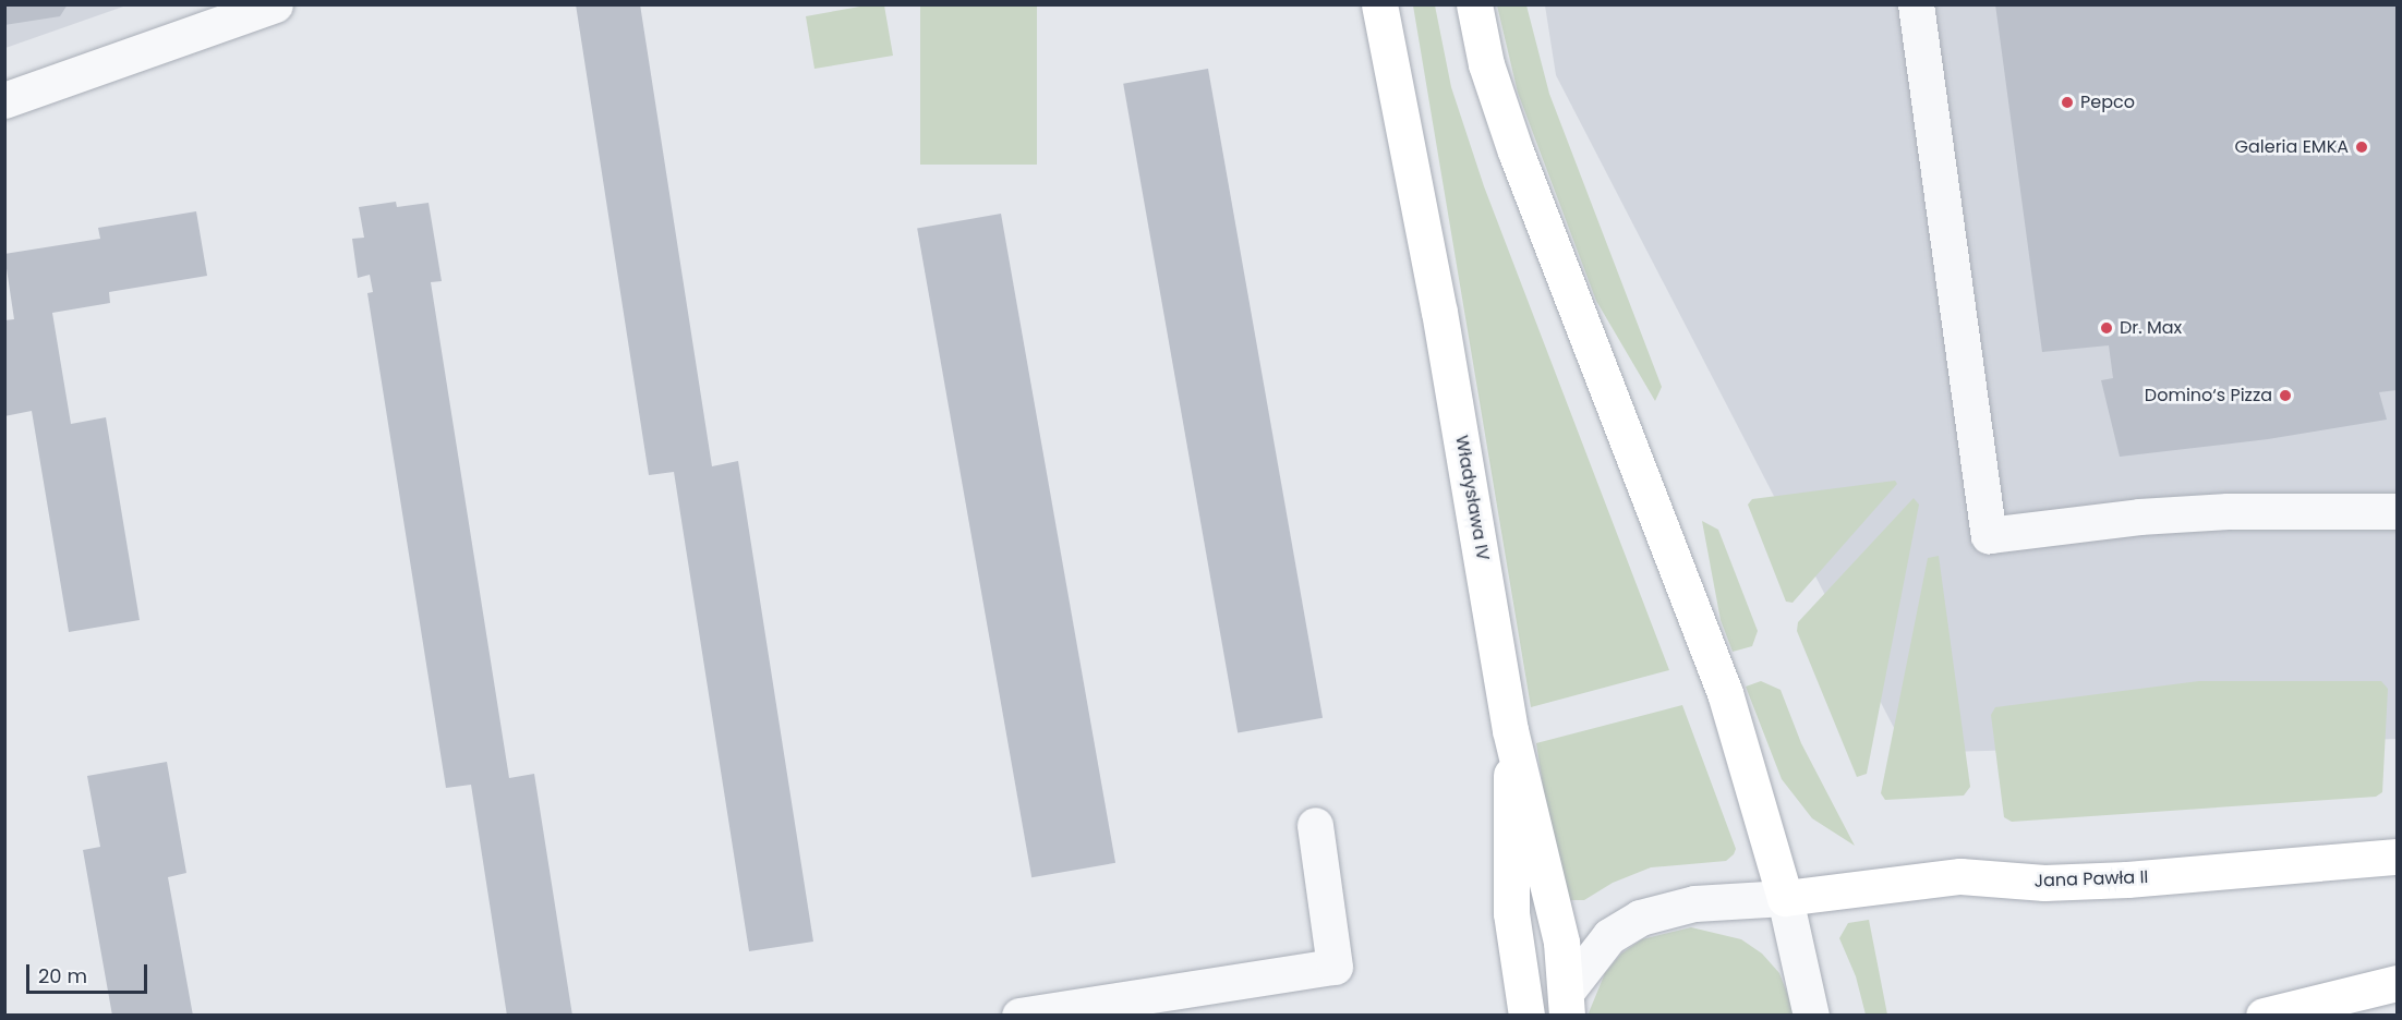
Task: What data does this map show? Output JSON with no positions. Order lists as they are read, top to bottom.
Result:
{
  "streets": {
    "main road": ["Władysława IV", "Jana Pawła II"]
  },
  "places": [
    "Pepco",
    "Galeria EMKA",
    "Dr. Max",
    "Domino‘s Pizza"
  ],
  "scale_bar": "20 m"
}
